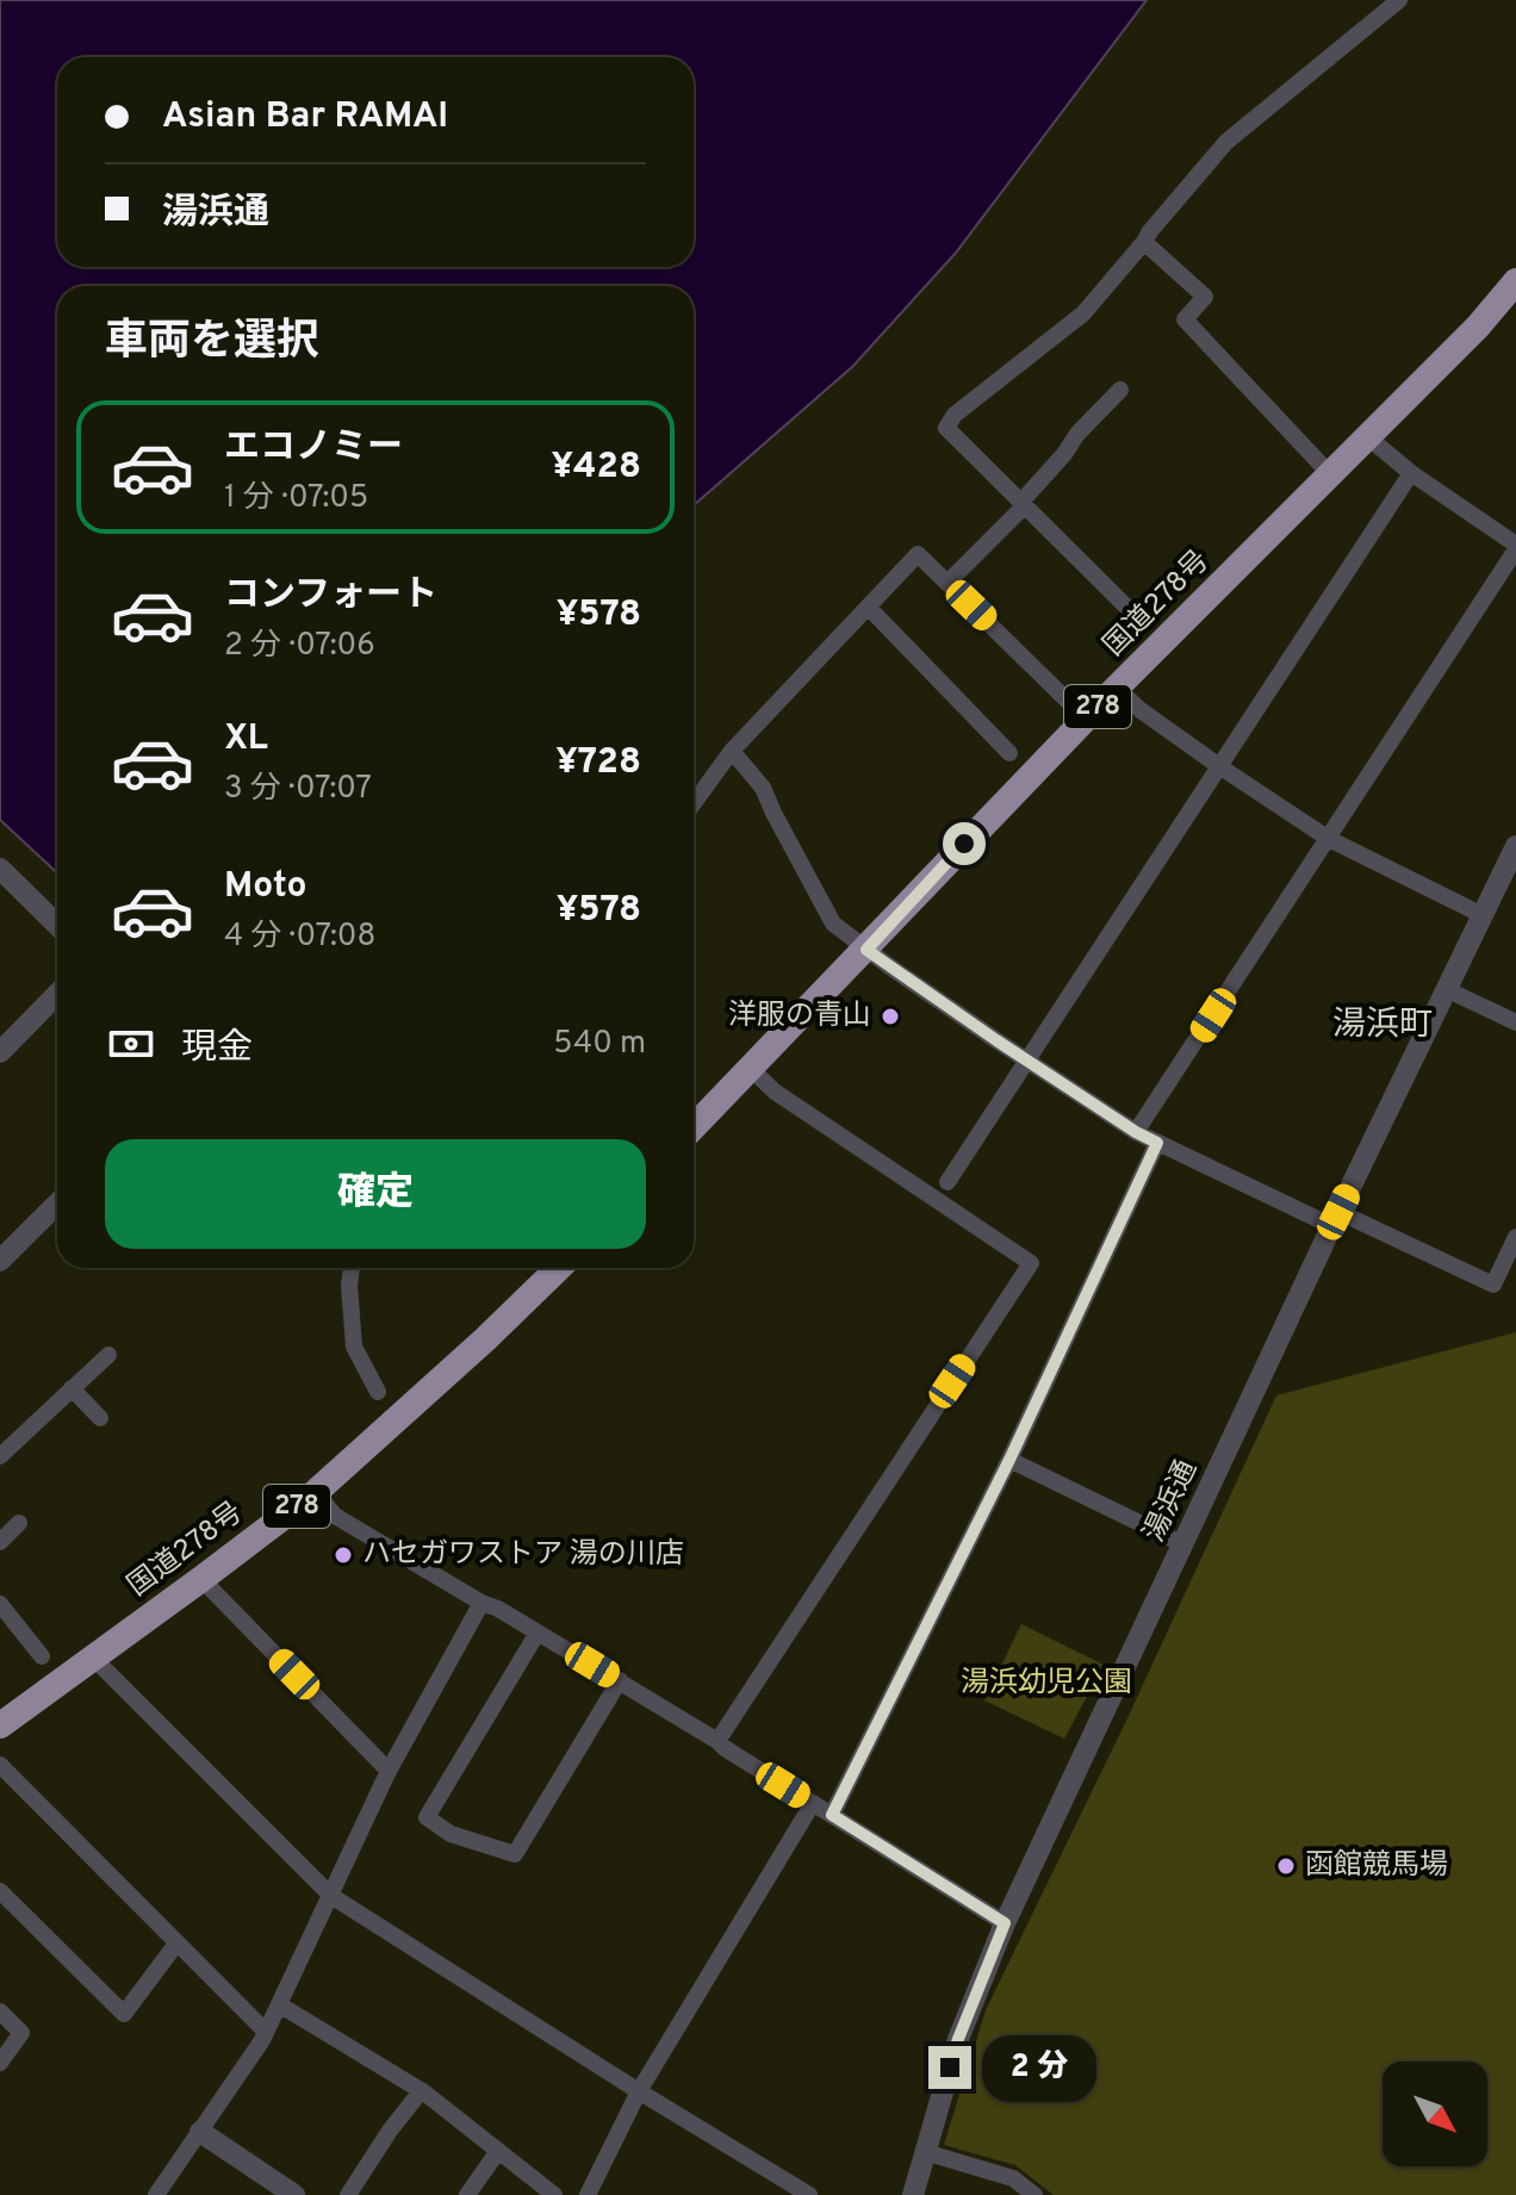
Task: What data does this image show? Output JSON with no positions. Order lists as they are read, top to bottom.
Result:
{
  "streets": {
    "highway": ["国道278号", "278"],
    "street": ["湯浜通"]
  },
  "districts": ["湯浜町"],
  "parks": ["湯浜幼児公園"],
  "places": ["洋服の青山", "ハセガワストア 湯の川店", "函館競馬場"],
  "north": "bottom right",
  "page": {
    "banner": ["Asian Bar RAMAI", "湯浜通"],
    "heading": "車両を選択",
    "list": [
      {
        "name": "エコノミー",
        "note": "1 分 · 07:05",
        "value": "¥428"
      },
      {
        "name": "コンフォート",
        "note": "2 分 · 07:06",
        "value": "¥578"
      },
      {
        "name": "XL",
        "note": "3 分 · 07:07",
        "value": "¥728"
      },
      {
        "name": "Moto",
        "note": "4 分 · 07:08",
        "value": "¥578"
      }
    ],
    "pay": ["現金", "540 m"],
    "buttons": "確定",
    "bubble": "2 分"
  }
}
